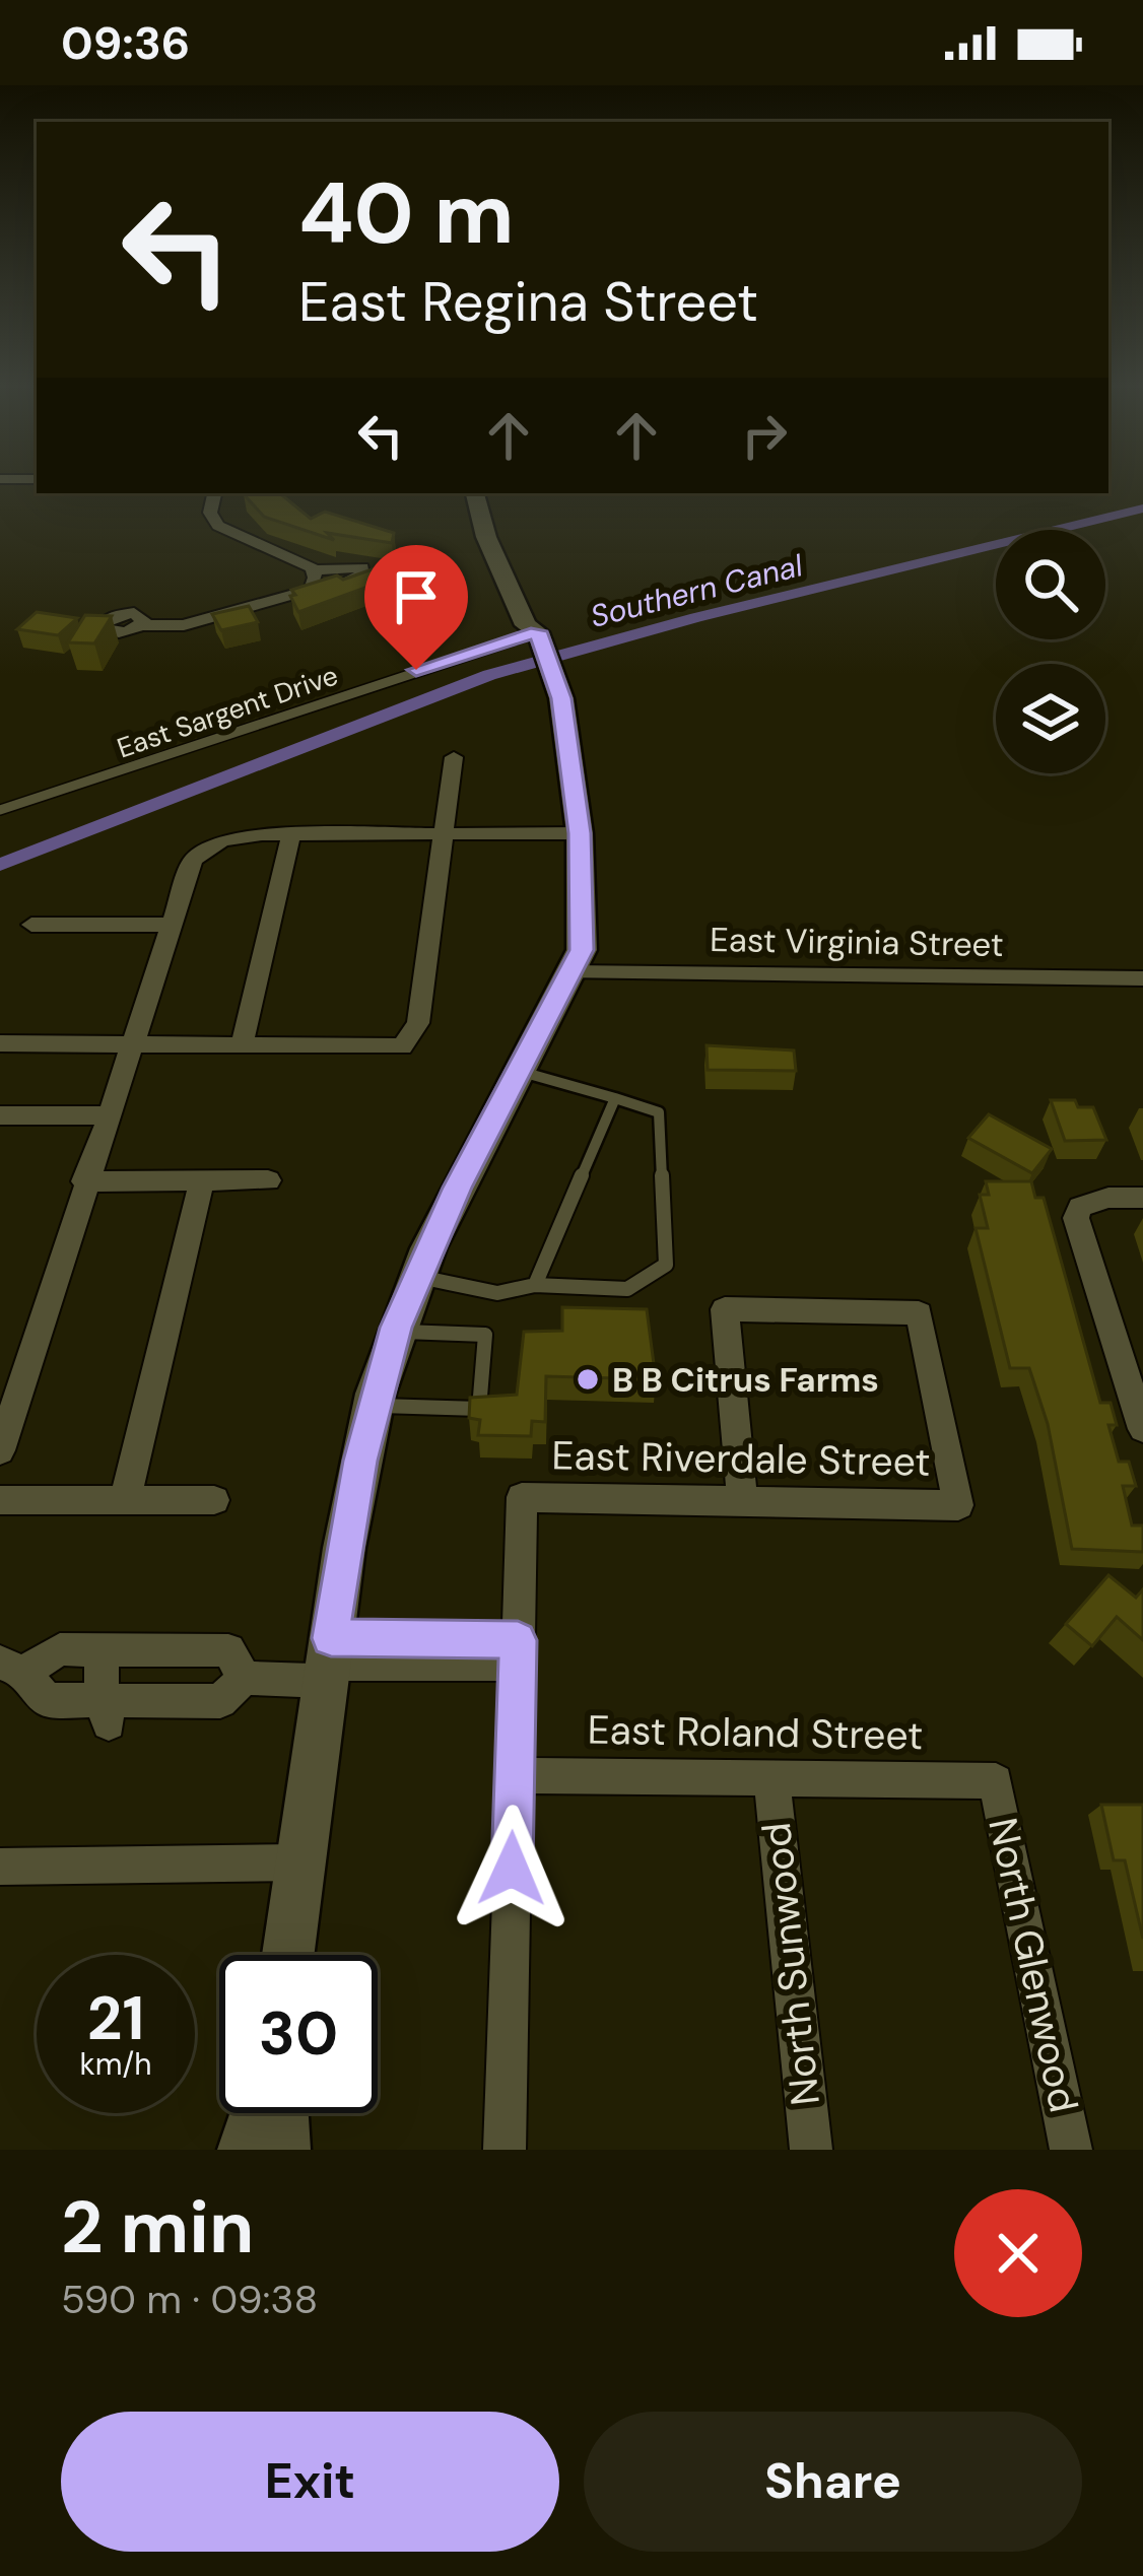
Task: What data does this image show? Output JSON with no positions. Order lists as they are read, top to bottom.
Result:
{
  "streets": {
    "street": [
      "East Virginia Street",
      "East Riverdale Street",
      "East Roland Street",
      "North Sunwood",
      "North Glenwood"
    ],
    "lane": ["East Sargent Drive"]
  },
  "crossings": [
    ["East Roland Street", "North Sunwood"],
    ["East Roland Street", "North Glenwood"]
  ],
  "water": ["Southern Canal"],
  "places": ["B B Citrus Farms"],
  "page": {
    "status": "09:36",
    "turn": ["40 m", "East Regina Street"],
    "speed": "21 km/h",
    "limit": "30",
    "heading": ["2 min", "590 m · 09:38"],
    "buttons": ["Exit", "Share"]
  }
}
